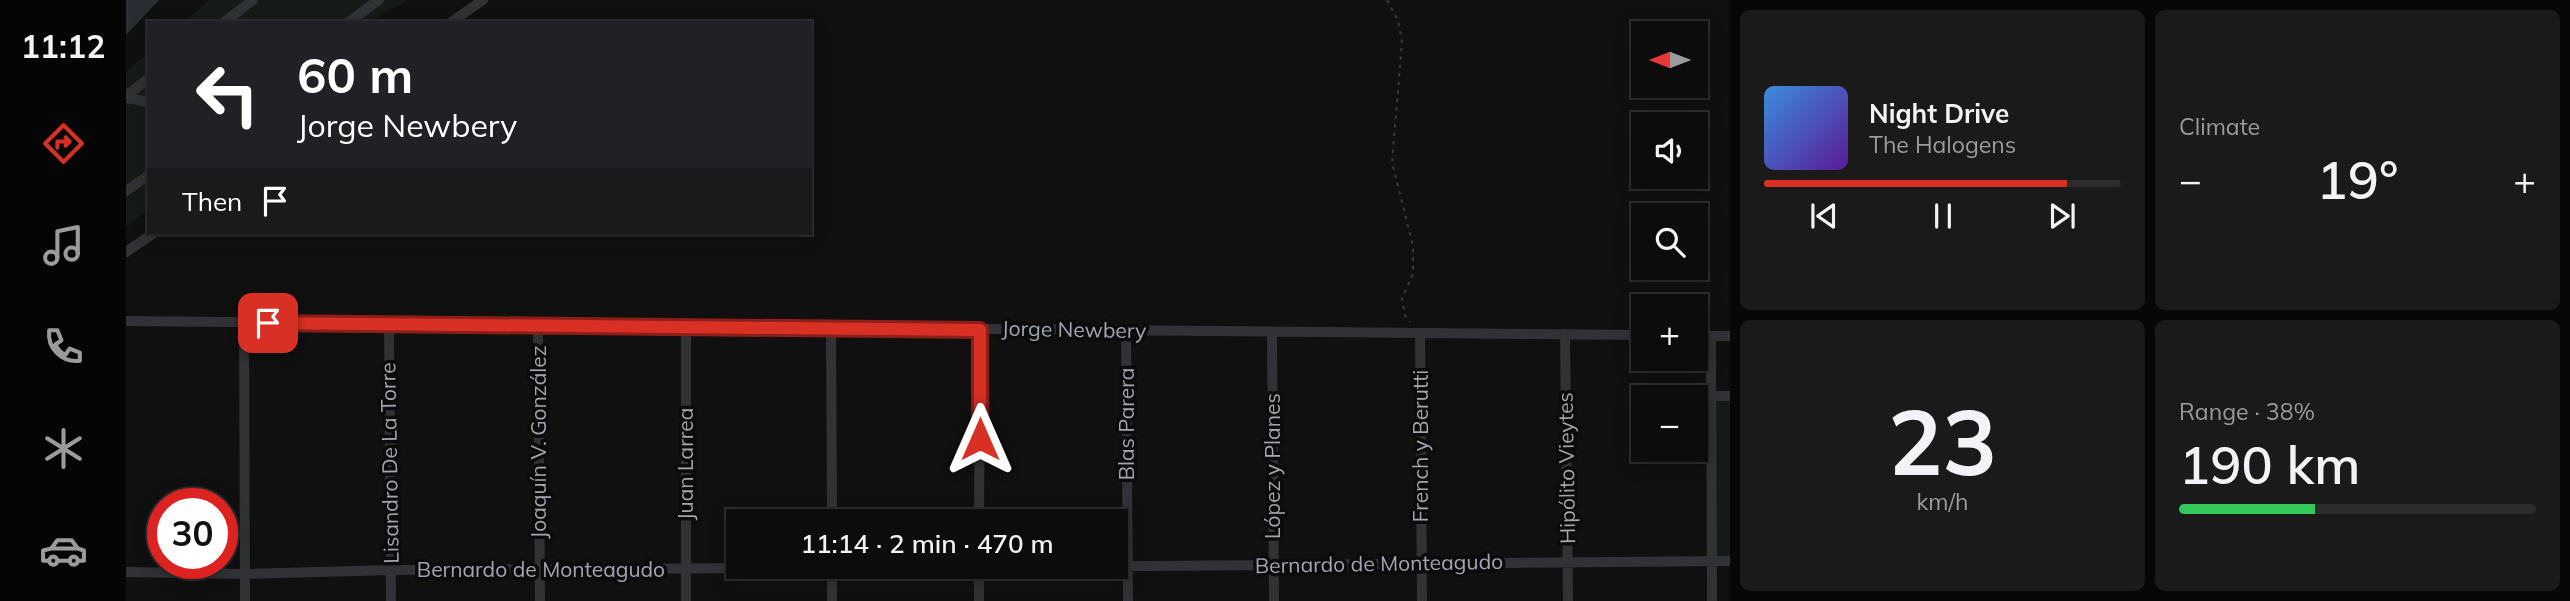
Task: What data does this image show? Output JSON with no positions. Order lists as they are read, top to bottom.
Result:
{
  "streets": {
    "street": [
      "Jorge Newbery",
      "Blas Parera",
      "Joaquín V. González",
      "French y Berutti",
      "Lisandro De La Torre",
      "Juan Larrea",
      "López y Planes",
      "Hipólito Vieytes",
      "Bernardo de Monteagudo"
    ]
  },
  "crossings": [
    ["Jorge Newbery", "Blas Parera"],
    ["Jorge Newbery", "Joaquín V. González"],
    ["Jorge Newbery", "French y Berutti"],
    ["Jorge Newbery", "Lisandro De La Torre"],
    ["Jorge Newbery", "Juan Larrea"],
    ["Jorge Newbery", "López y Planes"],
    ["Jorge Newbery", "Hipólito Vieytes"],
    ["Joaquín V. González", "Bernardo de Monteagudo"],
    ["French y Berutti", "Bernardo de Monteagudo"],
    ["Lisandro De La Torre", "Bernardo de Monteagudo"],
    ["Juan Larrea", "Bernardo de Monteagudo"],
    ["López y Planes", "Bernardo de Monteagudo"],
    ["Hipólito Vieytes", "Bernardo de Monteagudo"]
  ],
  "north": "left",
  "page": {
    "tabs": "11:12",
    "tile": [
      "Climate",
      ["23", "km/h"],
      ["Range · 38%", "190 km"]
    ],
    "map_buttons": ["+", "−"],
    "turn": ["60 m", "Jorge Newbery"],
    "song": ["Night Drive", "The Halogens"],
    "heat": ["−", "19°", "+"],
    "then": "Then",
    "limit": "30",
    "trip": "11:14 · 2 min · 470 m"
  }
}
